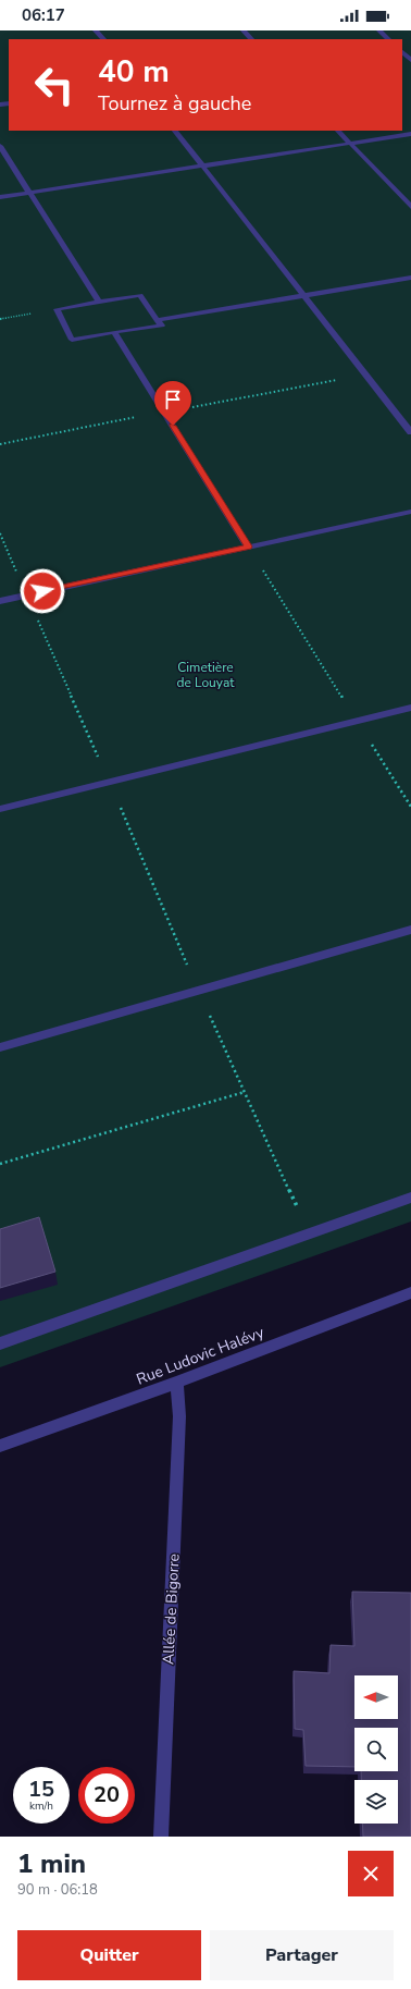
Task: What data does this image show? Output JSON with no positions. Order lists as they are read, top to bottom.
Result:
{
  "streets": {
    "street": ["Rue Ludovic Halévy", "Allée de Bigorre"]
  },
  "crossings": [
    ["Rue Ludovic Halévy", "Allée de Bigorre"]
  ],
  "parks": ["Cimetière de Louyat"],
  "north": "left",
  "page": {
    "status": "06:17",
    "turn": ["40 m", "Tournez à gauche"],
    "speed": "15 km/h",
    "limit": "20",
    "heading": ["1 min", "90 m · 06:18"],
    "buttons": ["Quitter", "Partager"]
  }
}
